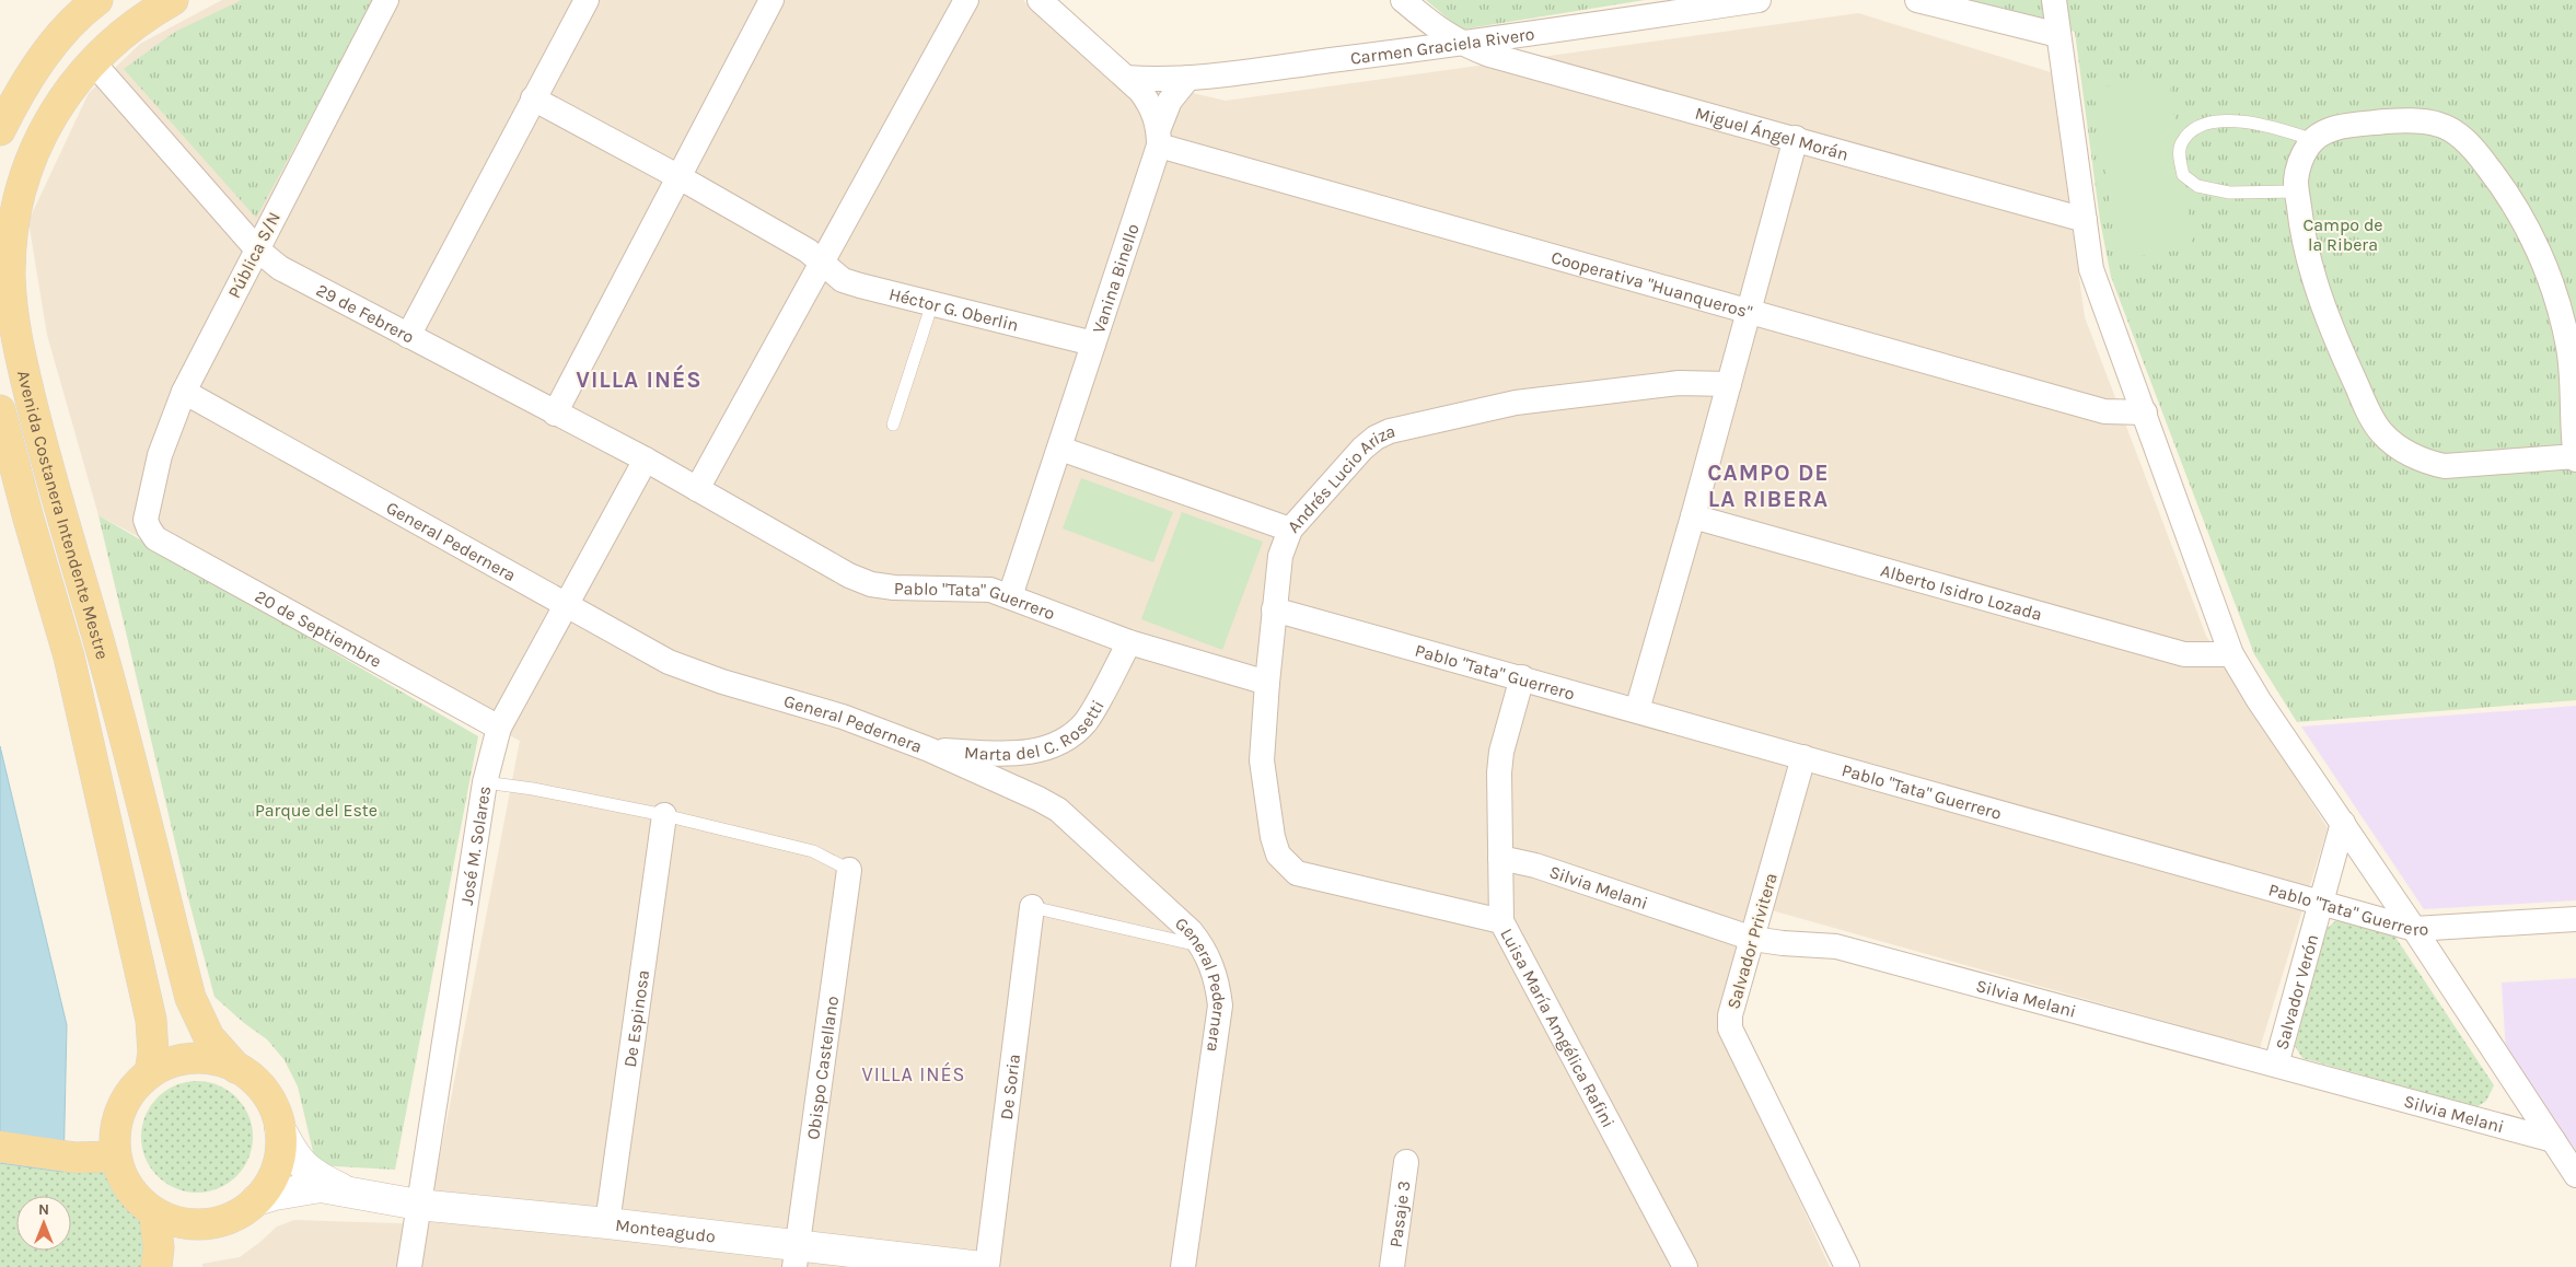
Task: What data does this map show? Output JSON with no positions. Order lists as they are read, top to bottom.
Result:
{
  "streets": {
    "main road": ["Avenida Costanera Intendente Mestre"],
    "street": [
      "Carmen Graciela Rivero",
      "Miguel Ángel Morán",
      "Pública S/N",
      "Vanina Binello",
      "Cooperativa \"Huanqueros\"",
      "Héctor G. Oberlin",
      "29 de Febrero",
      "Andrés Lucio Ariza",
      "General Pedernera",
      "Alberto Isidro Lozada",
      "Pablo \"Tata\" Guerrero",
      "20 de Septiembre",
      "Marta del C. Rosetti",
      "José M. Solares",
      "Silvia Melani",
      "Salvador Privitera",
      "Salvador Verón",
      "De Espinosa",
      "Luisa María Amgélica Rafini",
      "Obispo Castellano",
      "De Soria",
      "Pasaje 3",
      "Monteagudo"
    ]
  },
  "crossings": [
    ["Carmen Graciela Rivero", "Miguel Ángel Morán"],
    ["Carmen Graciela Rivero", "Vanina Binello"],
    ["Pública S/N", "29 de Febrero"],
    ["Pública S/N", "General Pedernera"],
    ["Pública S/N", "20 de Septiembre"],
    ["Vanina Binello", "Cooperativa \"Huanqueros\""],
    ["Vanina Binello", "Héctor G. Oberlin"],
    ["Vanina Binello", "Pablo \"Tata\" Guerrero"],
    ["29 de Febrero", "Avenida Costanera Intendente Mestre"],
    ["29 de Febrero", "Pablo \"Tata\" Guerrero"],
    ["29 de Febrero", "José M. Solares"],
    ["Andrés Lucio Ariza", "Pablo \"Tata\" Guerrero"],
    ["Andrés Lucio Ariza", "Luisa María Amgélica Rafini"],
    ["Avenida Costanera Intendente Mestre", "Monteagudo"],
    ["General Pedernera", "Marta del C. Rosetti"],
    ["General Pedernera", "José M. Solares"],
    ["Pablo \"Tata\" Guerrero", "Marta del C. Rosetti"],
    ["Pablo \"Tata\" Guerrero", "Salvador Privitera"],
    ["Pablo \"Tata\" Guerrero", "Salvador Verón"],
    ["Pablo \"Tata\" Guerrero", "Luisa María Amgélica Rafini"],
    ["20 de Septiembre", "José M. Solares"],
    ["José M. Solares", "Monteagudo"],
    ["Silvia Melani", "Salvador Privitera"],
    ["Silvia Melani", "Salvador Verón"],
    ["Silvia Melani", "Luisa María Amgélica Rafini"],
    ["De Espinosa", "Monteagudo"],
    ["Obispo Castellano", "Monteagudo"]
  ],
  "districts": ["VILLA INÉS", "CAMPO DE LA RIBERA", "VILLA INÉS"],
  "parks": ["Campo de la Ribera", "Parque del Este"],
  "north": "top"
}
